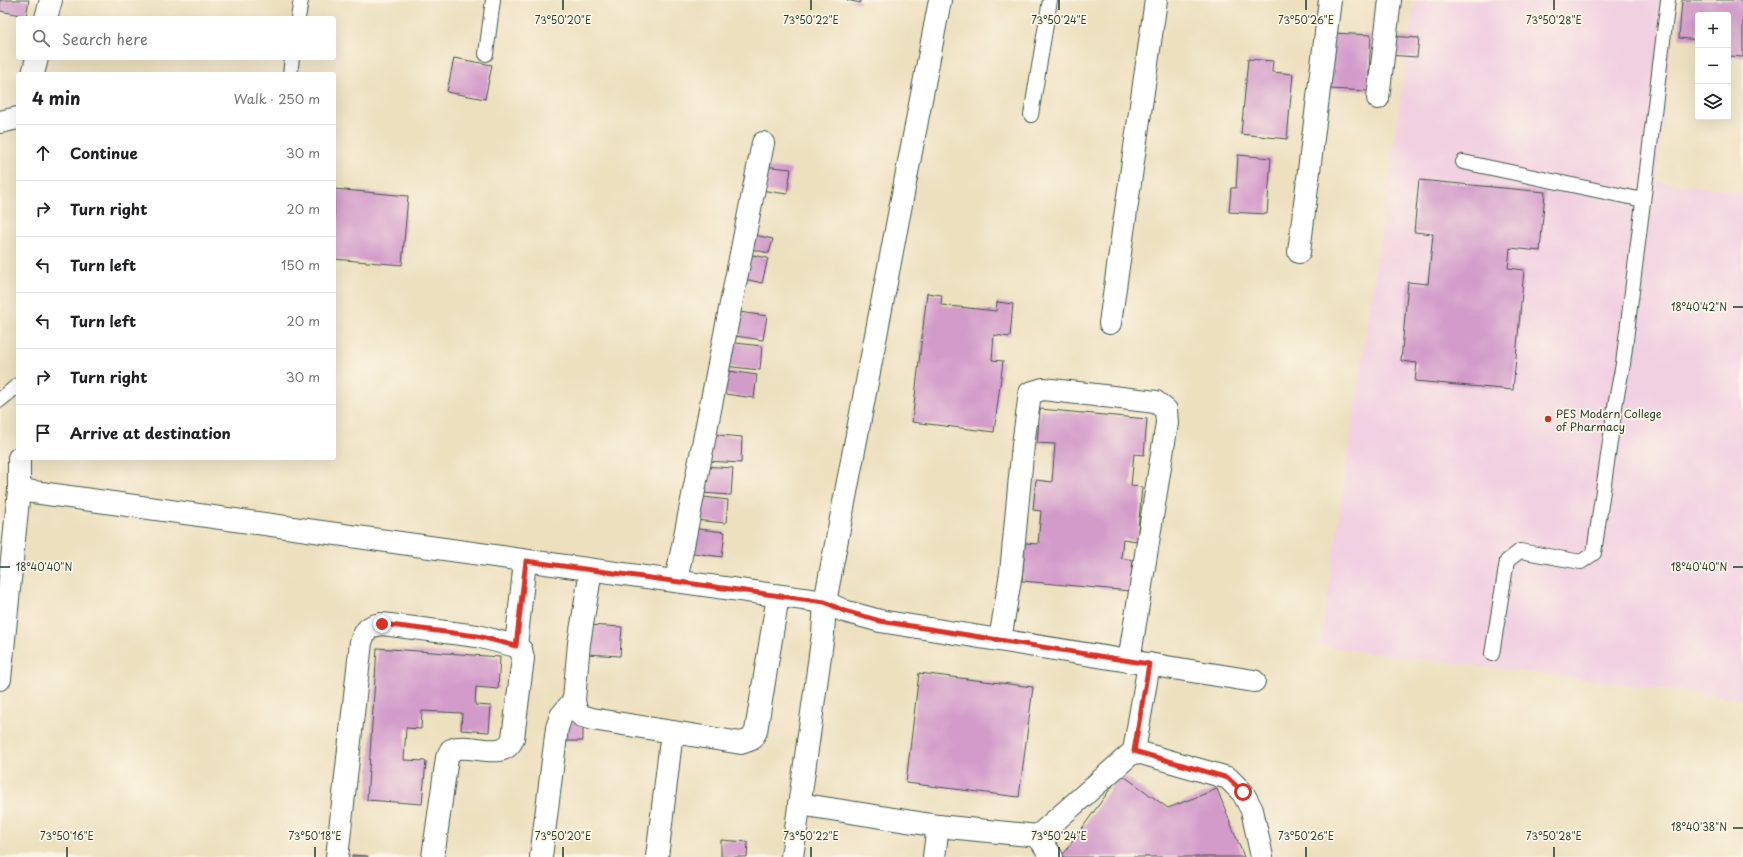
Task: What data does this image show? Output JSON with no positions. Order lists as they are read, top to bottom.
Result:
{
  "places": ["PES Modern College of Pharmacy"],
  "page": {
    "map_buttons": ["+", "−"],
    "search": "Search here",
    "heading": ["4 min", "Walk · 250 m"],
    "list": [
      ["Continue", "30 m"],
      ["Turn right", "20 m"],
      ["Turn left", "150 m"],
      ["Turn left", "20 m"],
      ["Turn right", "30 m"],
      "Arrive at destination"
    ]
  },
  "coordinates": [
    "73°50'20\"E",
    "73°50'22\"E",
    "73°50'24\"E",
    "73°50'26\"E",
    "73°50'28\"E",
    "18°40'42\"N",
    "18°40'40\"N",
    "18°40'38\"N",
    "73°50'16\"E",
    "73°50'18\"E"
  ]
}
